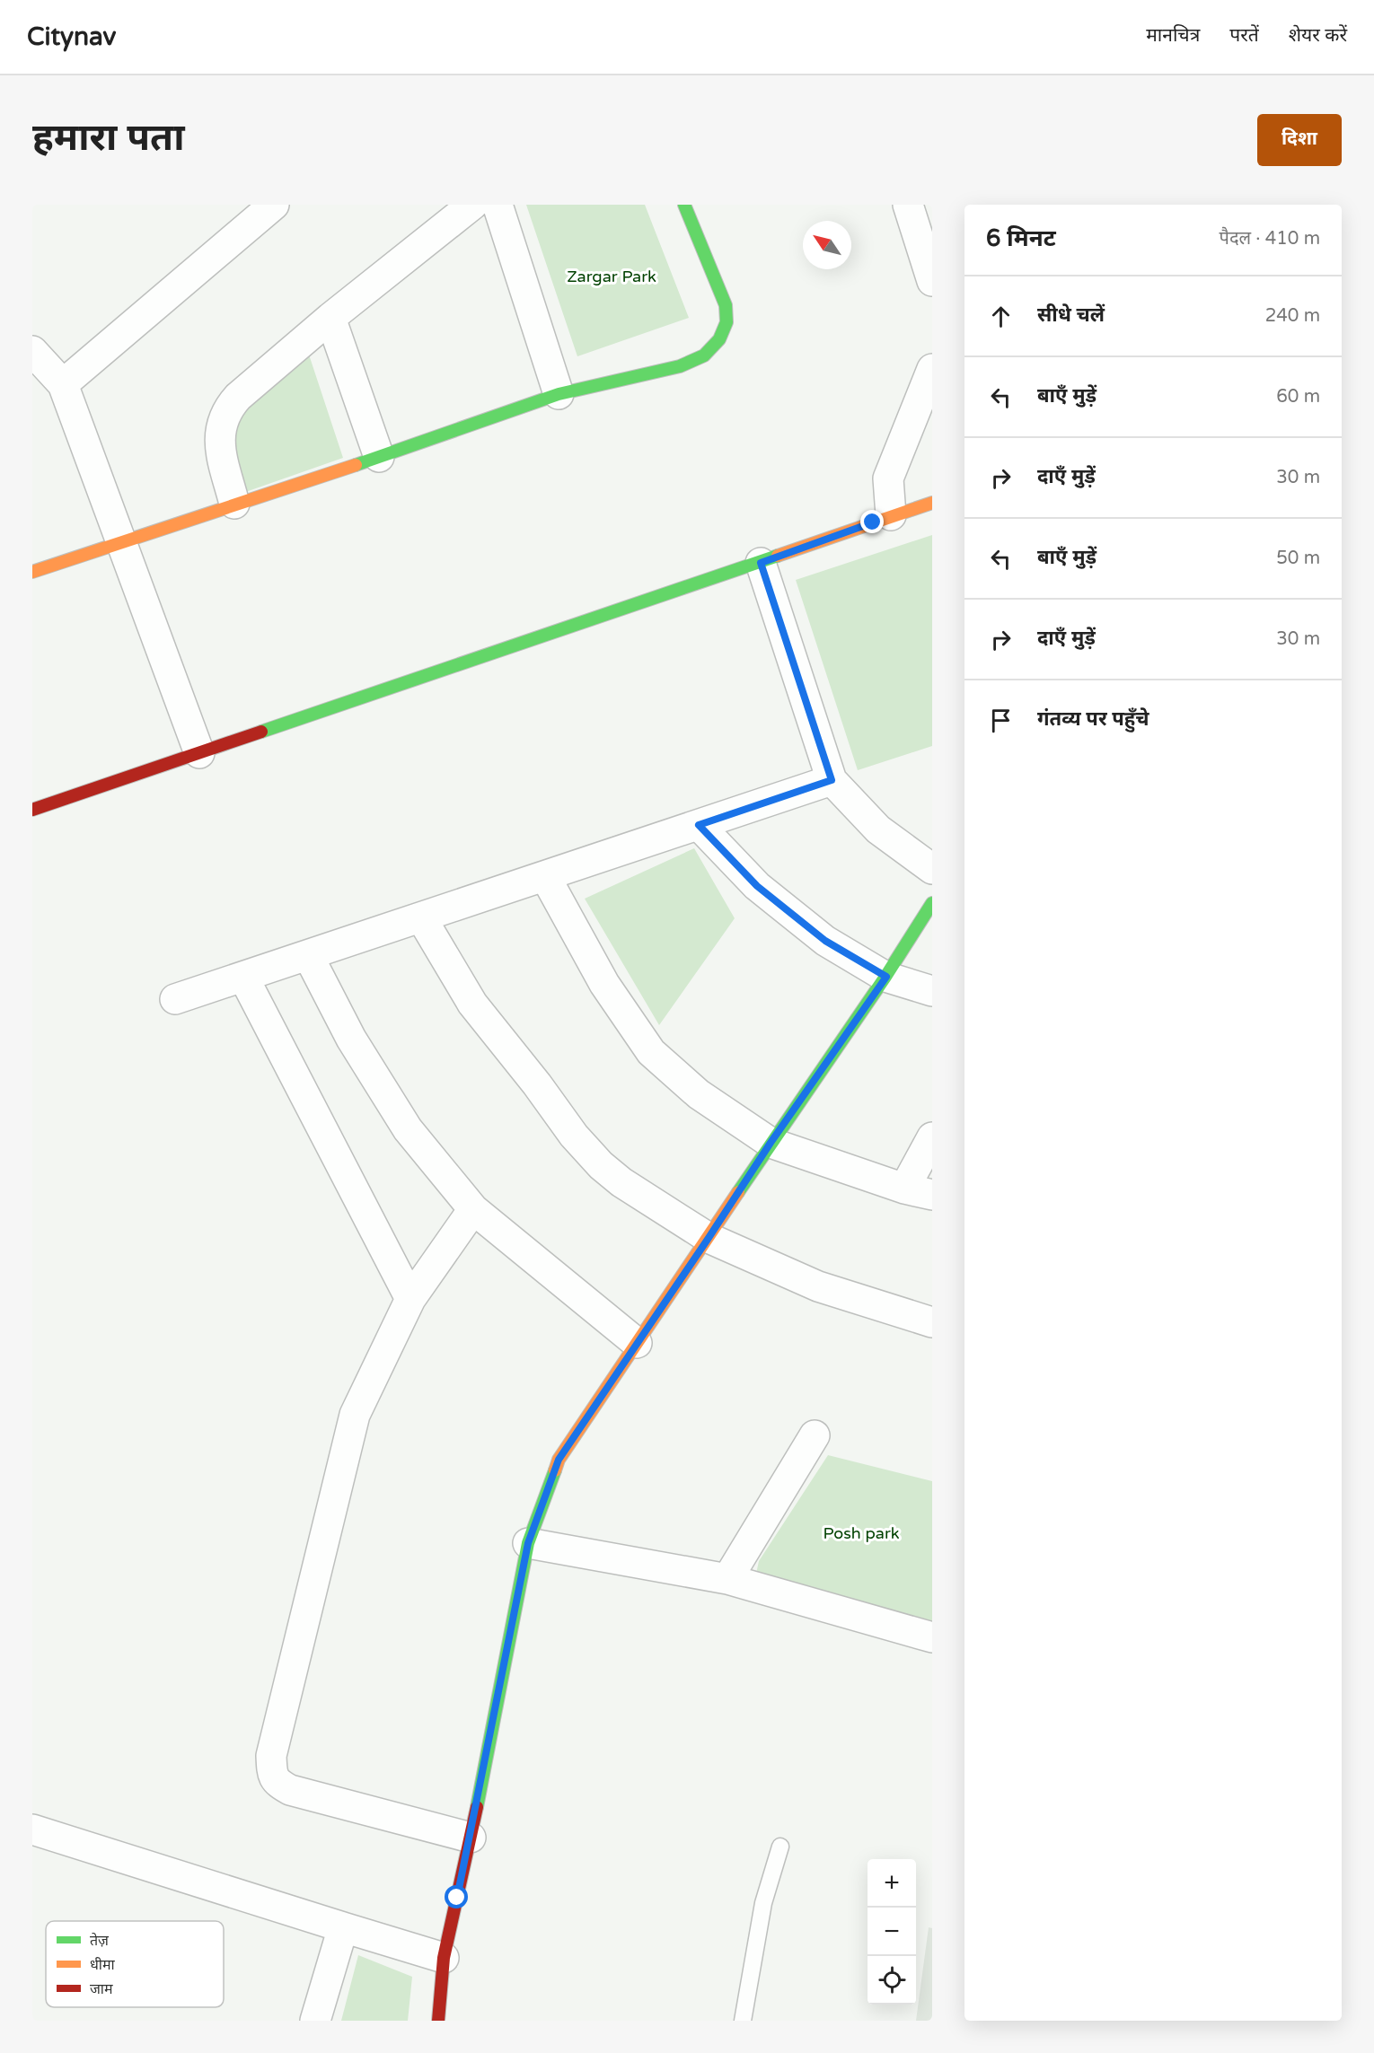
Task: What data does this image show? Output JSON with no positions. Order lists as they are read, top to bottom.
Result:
{
  "parks": ["Zargar Park", "Posh park"],
  "legend": ["तेज़", "धीमा", "जाम"],
  "north": "top left",
  "page": {
    "header": "Citynav",
    "nav": ["मानचित्र", "परतें", "शेयर करें"],
    "buttons": "दिशा",
    "title": "हमारा पता",
    "heading": ["6 मिनट", "पैदल · 410 m"],
    "list": [
      ["सीधे चलें", "240 m"],
      ["बाएँ मुड़ें", "60 m"],
      ["दाएँ मुड़ें", "30 m"],
      ["बाएँ मुड़ें", "50 m"],
      ["दाएँ मुड़ें", "30 m"],
      "गंतव्य पर पहुँचे"
    ],
    "map_buttons": ["+", "−"]
  }
}
